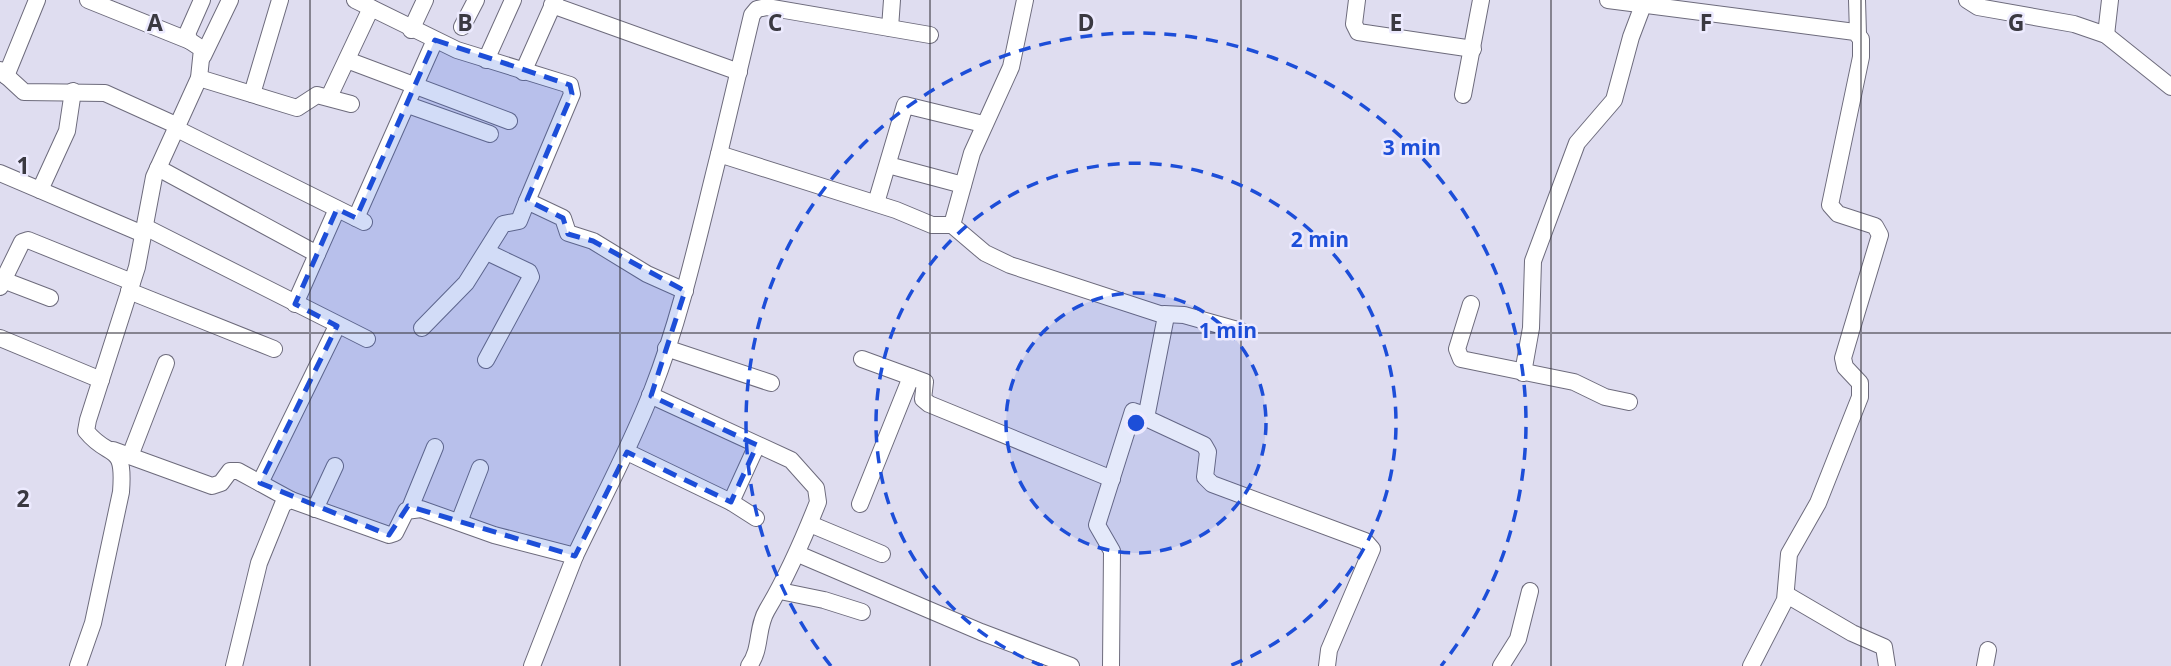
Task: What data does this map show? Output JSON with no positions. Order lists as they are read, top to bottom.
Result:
{
  "grid": {
    "columns": [
      "A",
      "B",
      "C",
      "D",
      "E",
      "F",
      "G"
    ],
    "rows": ["1", "2"]
  },
  "rings": ["3 min", "2 min", "1 min"]
}
